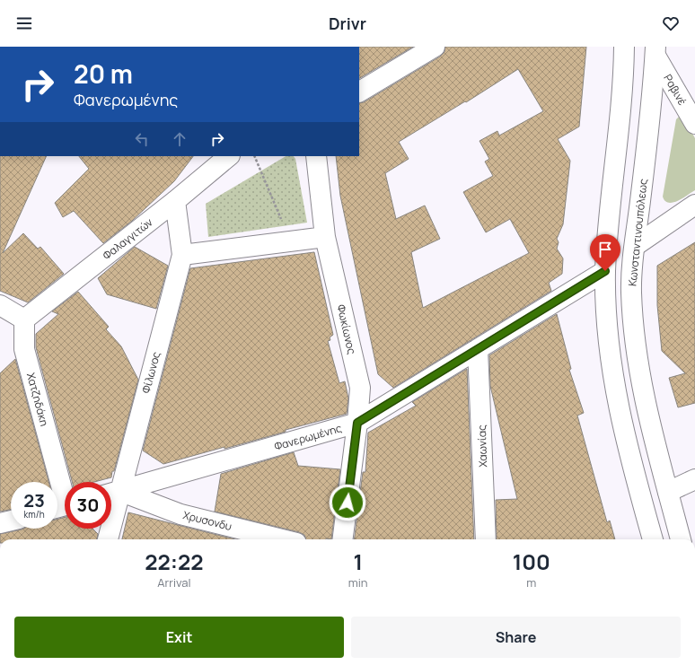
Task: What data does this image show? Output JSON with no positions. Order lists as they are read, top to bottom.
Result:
{
  "streets": {
    "street": [
      "Ραβινέ",
      "Κωνσταντινουπόλεως",
      "Φαλαγγιτών",
      "Φωκίωνος",
      "Φίλωνος",
      "Χατζηδάκη",
      "Φανερωμένης",
      "Χαωνίας",
      "Χρυσονδυ"
    ]
  },
  "crossings": [
    ["Ραβινέ", "Κωνσταντινουπόλεως"],
    ["Φαλαγγιτών", "Φίλωνος"],
    ["Φαλαγγιτών", "Χατζηδάκη"],
    ["Φωκίωνος", "Φανερωμένης"],
    ["Φίλωνος", "Φανερωμένης"],
    ["Φίλωνος", "Χρυσονδυ"],
    ["Φανερωμένης", "Χαωνίας"],
    ["Φανερωμένης", "Χρυσονδυ"]
  ],
  "page": {
    "header": "Drivr",
    "turn": ["20 m", "Φανερωμένης"],
    "speed": "23 km/h",
    "limit": "30",
    "eta": [
      "22:22",
      "Arrival",
      "1",
      "min",
      "100",
      "m"
    ],
    "buttons": ["Exit", "Share"]
  }
}
